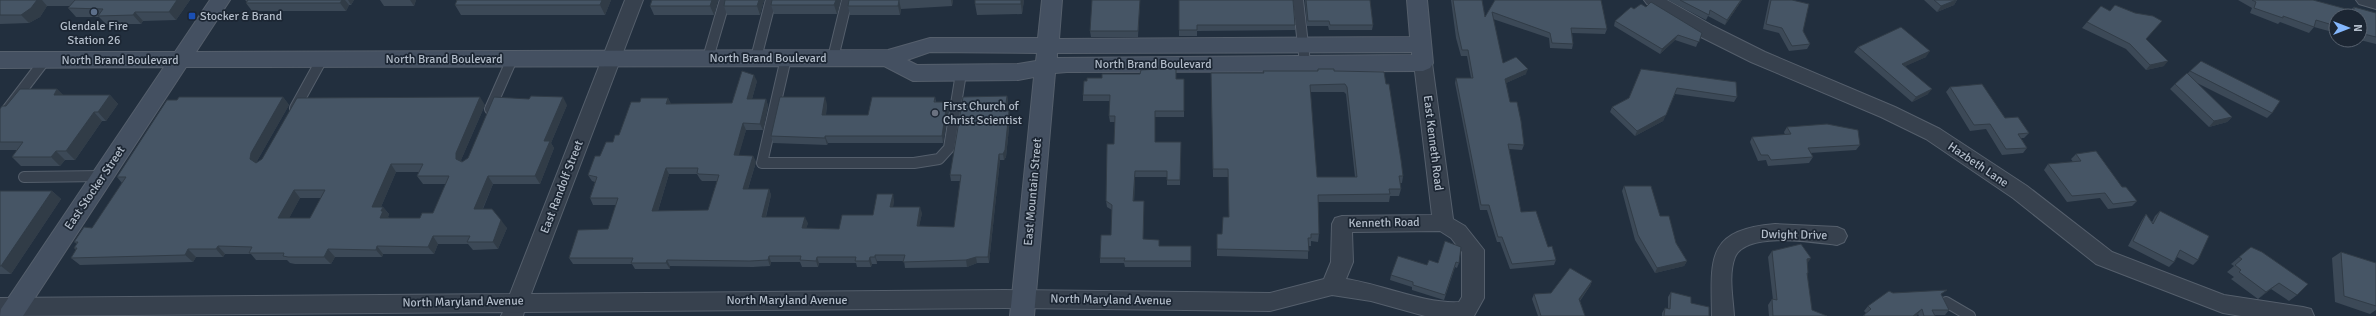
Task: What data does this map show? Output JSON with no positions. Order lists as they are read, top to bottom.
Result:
{
  "streets": {
    "street": [
      "North Brand Boulevard",
      "East Kenneth Road",
      "Hazbeth Lane",
      "East Randolf Street",
      "East Stocker Street",
      "East Mountain Street",
      "Kenneth Road",
      "Dwight Drive",
      "North Maryland Avenue"
    ]
  },
  "crossings": [
    ["North Brand Boulevard", "East Kenneth Road"],
    ["North Brand Boulevard", "East Randolf Street"],
    ["North Brand Boulevard", "East Stocker Street"],
    ["North Brand Boulevard", "East Mountain Street"],
    ["East Kenneth Road", "Kenneth Road"],
    ["East Kenneth Road", "North Maryland Avenue"],
    ["East Randolf Street", "North Maryland Avenue"],
    ["East Stocker Street", "North Maryland Avenue"],
    ["East Mountain Street", "North Maryland Avenue"],
    ["Kenneth Road", "North Maryland Avenue"]
  ],
  "places": {
    "other": ["Glendale Fire Station 26", "First Church of Christ Scientist"],
    "transit": ["Stocker & Brand"]
  },
  "north": "right"
}
